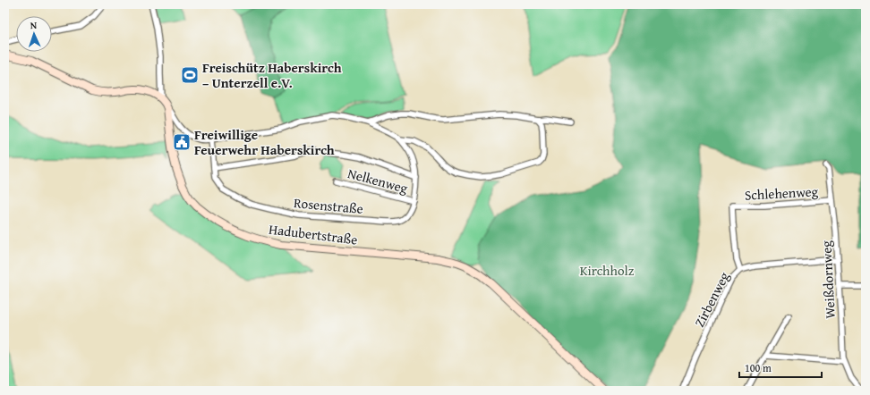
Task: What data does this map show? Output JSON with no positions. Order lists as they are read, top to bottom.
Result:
{
  "streets": {
    "street": [
      "Nelkenweg",
      "Schlehenweg",
      "Rosenstraße",
      "Hadubertstraße",
      "Weißdornweg",
      "Zirbenweg"
    ]
  },
  "crossings": [
    ["Nelkenweg", "Rosenstraße"],
    ["Schlehenweg", "Weißdornweg"],
    ["Schlehenweg", "Zirbenweg"],
    ["Rosenstraße", "Hadubertstraße"],
    ["Weißdornweg", "Zirbenweg"]
  ],
  "parks": ["Kirchholz"],
  "places": {
    "sports": ["Freischütz Haberskirch – Unterzell e.V."],
    "public building": ["Freiwillige Feuerwehr Haberskirch"]
  },
  "scale_bar": "100 m",
  "north": "top"
}
